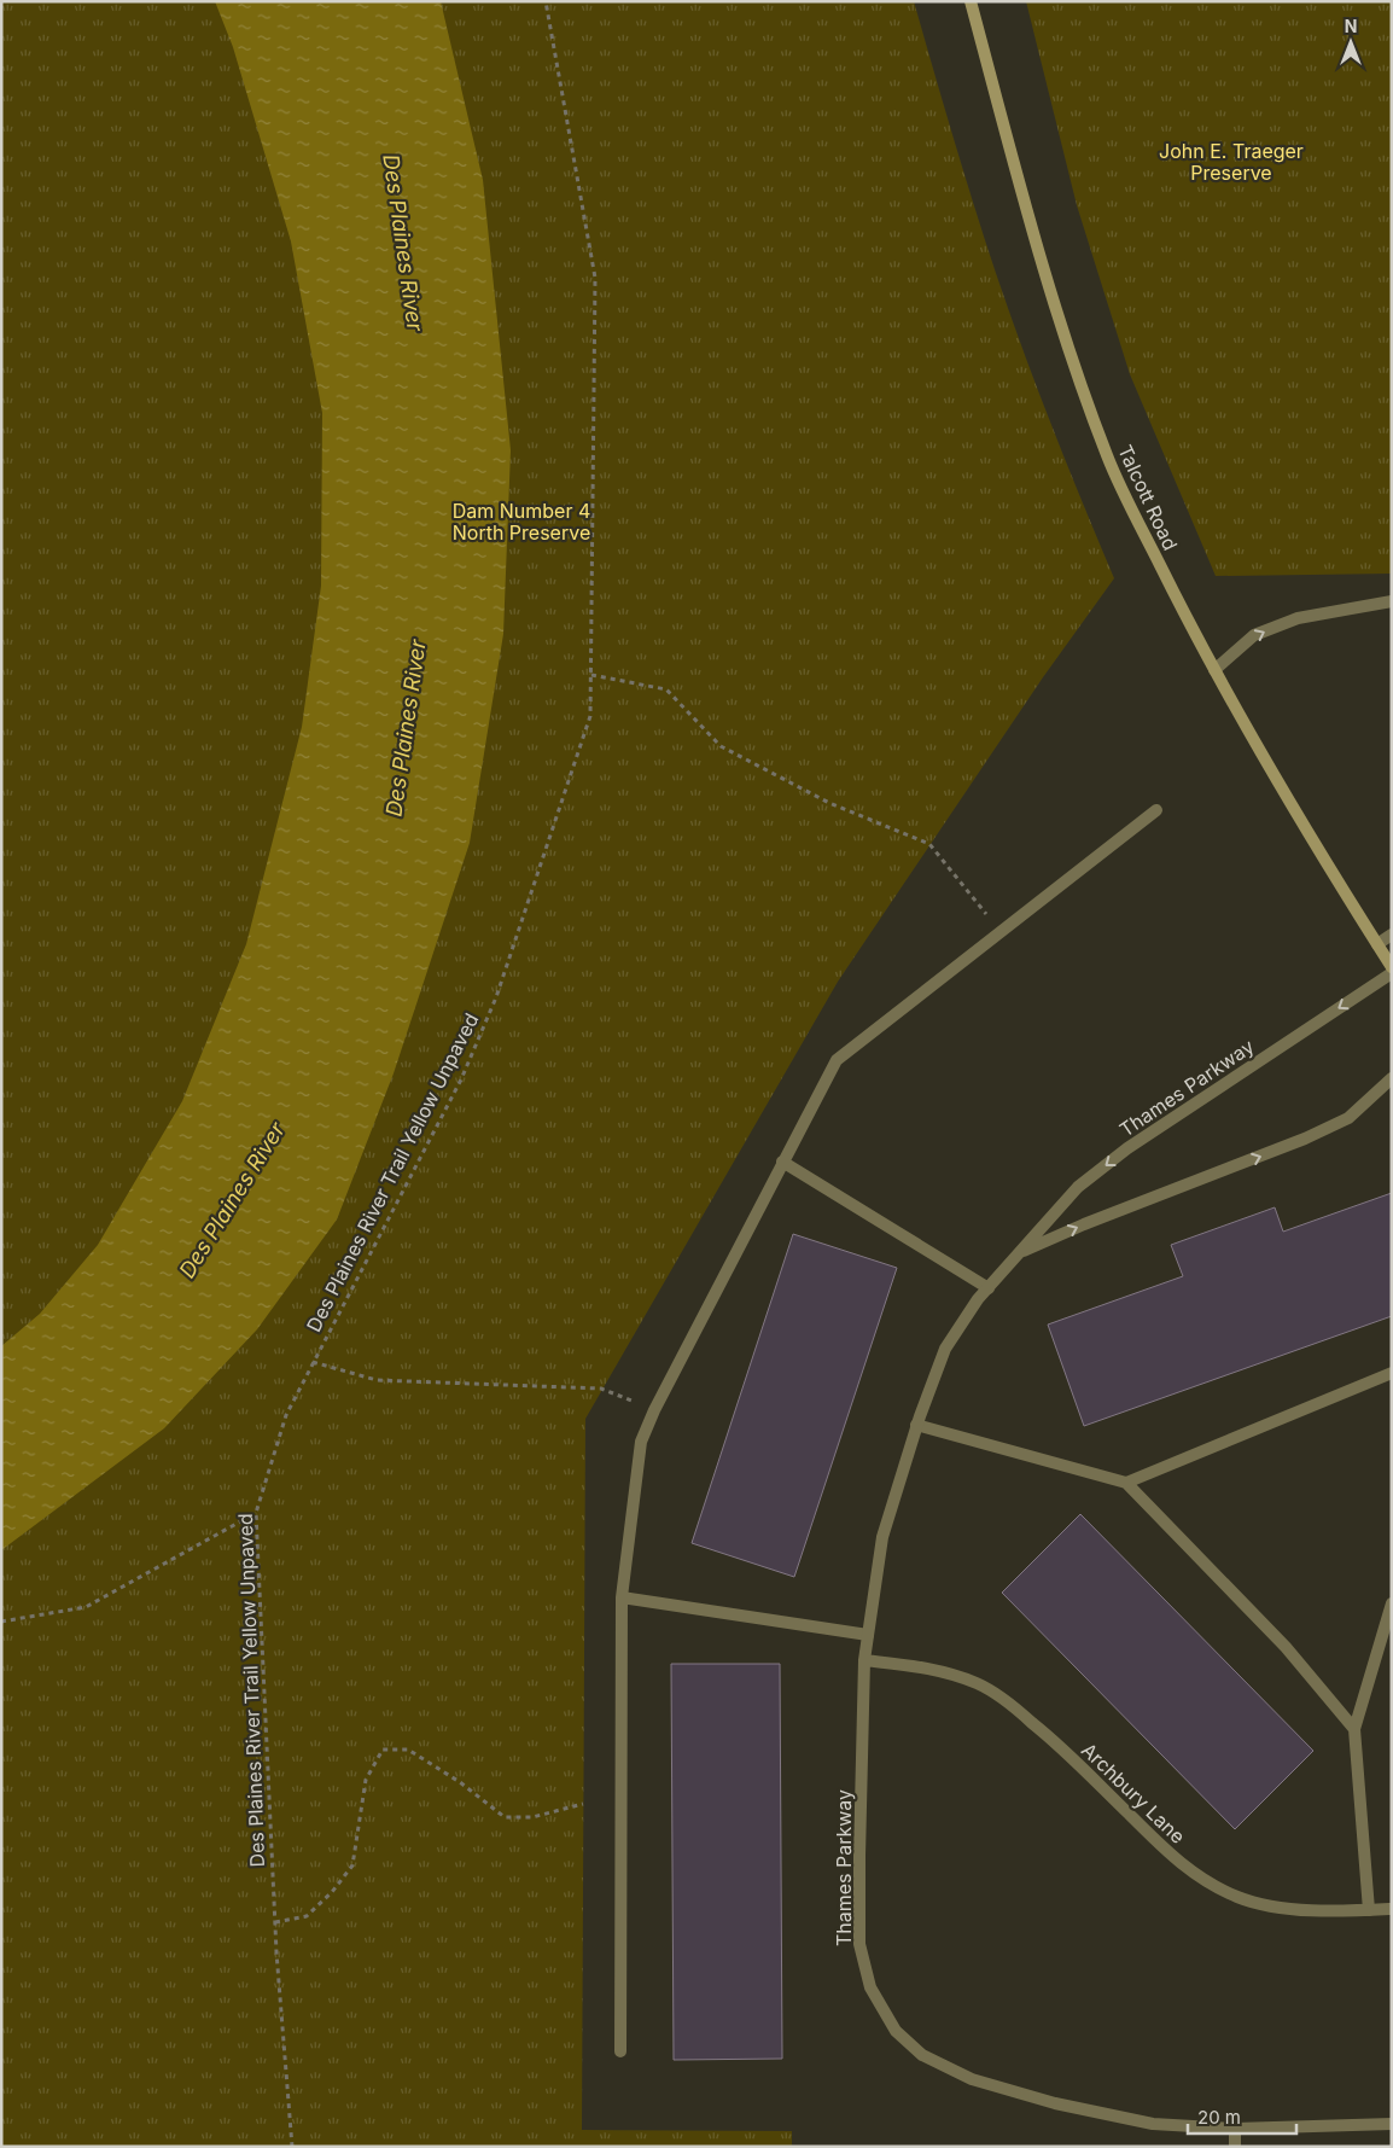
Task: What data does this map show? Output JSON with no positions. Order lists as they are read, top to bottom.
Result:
{
  "streets": {
    "main road": ["Talcott Road"],
    "street": ["Thames Parkway", "Archbury Lane"],
    "path": ["Des Plaines River Trail Yellow Unpaved"]
  },
  "crossings": [
    ["Thames Parkway", "Archbury Lane"]
  ],
  "water": ["Des Plaines River"],
  "parks": ["John E. Traeger Preserve", "Dam Number 4 North Preserve"],
  "scale_bar": "20 m",
  "north": "top"
}
